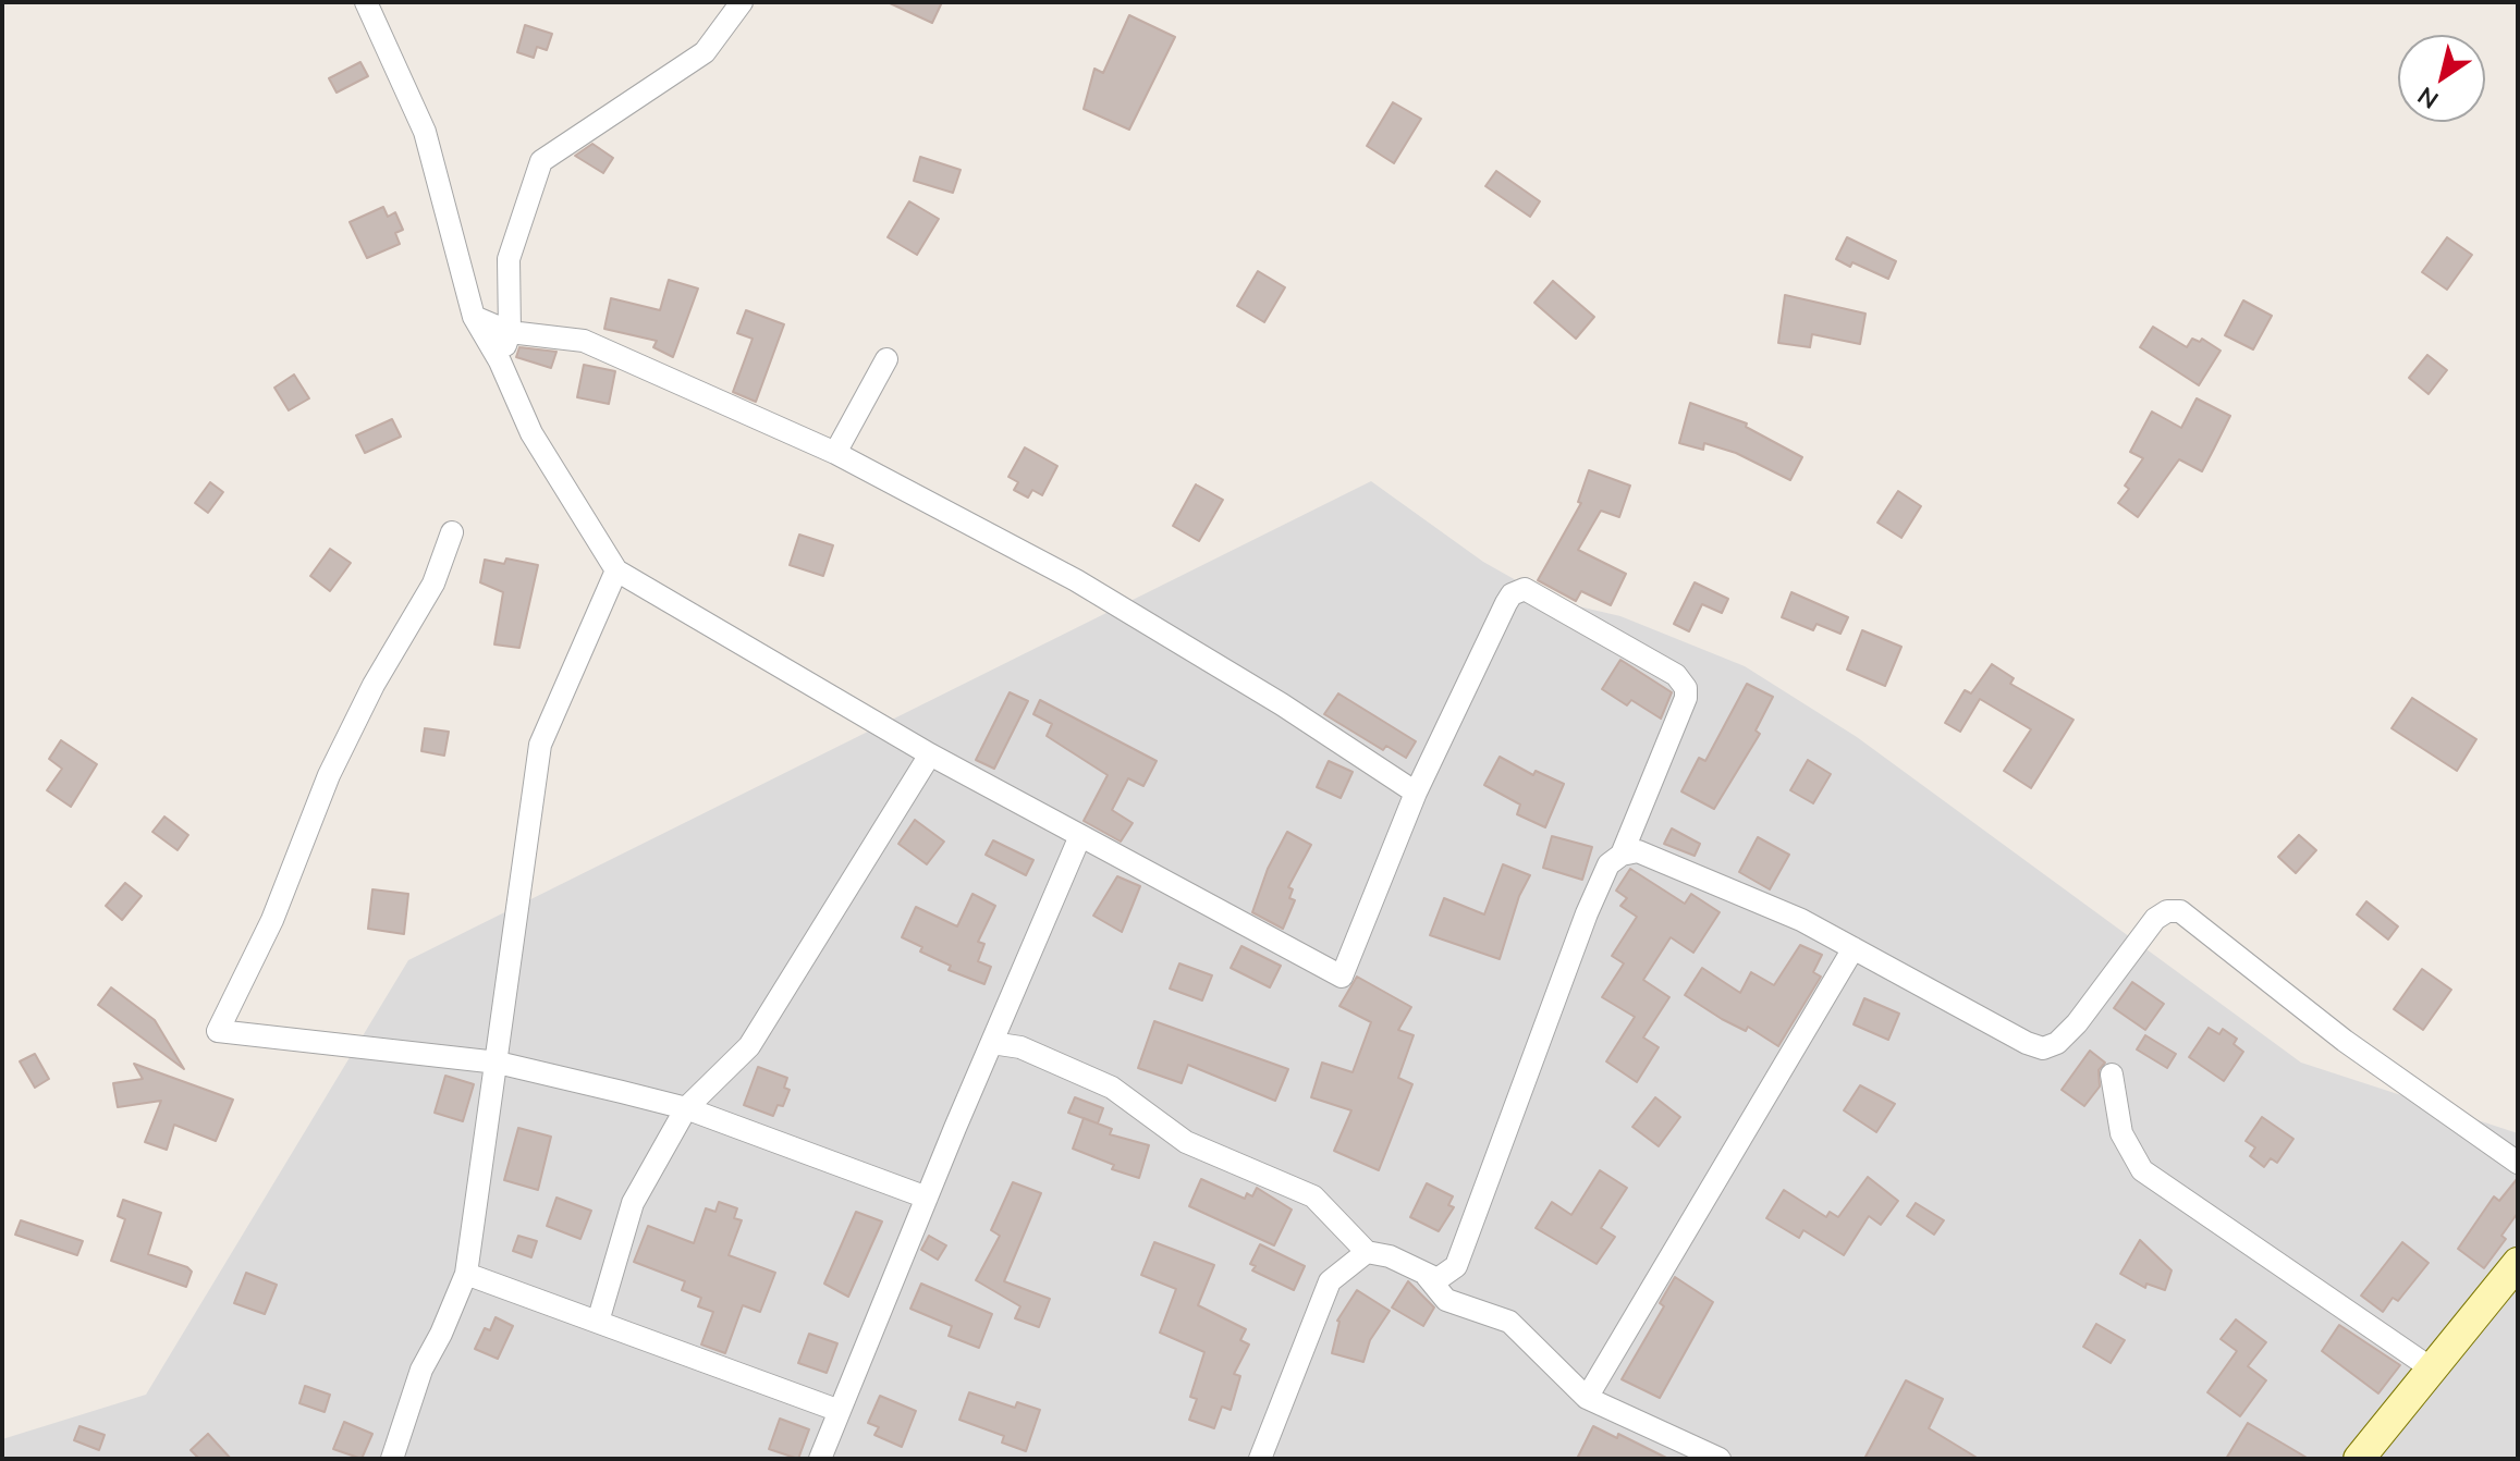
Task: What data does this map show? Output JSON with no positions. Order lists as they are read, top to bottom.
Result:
{
  "north": "bottom left"
}
